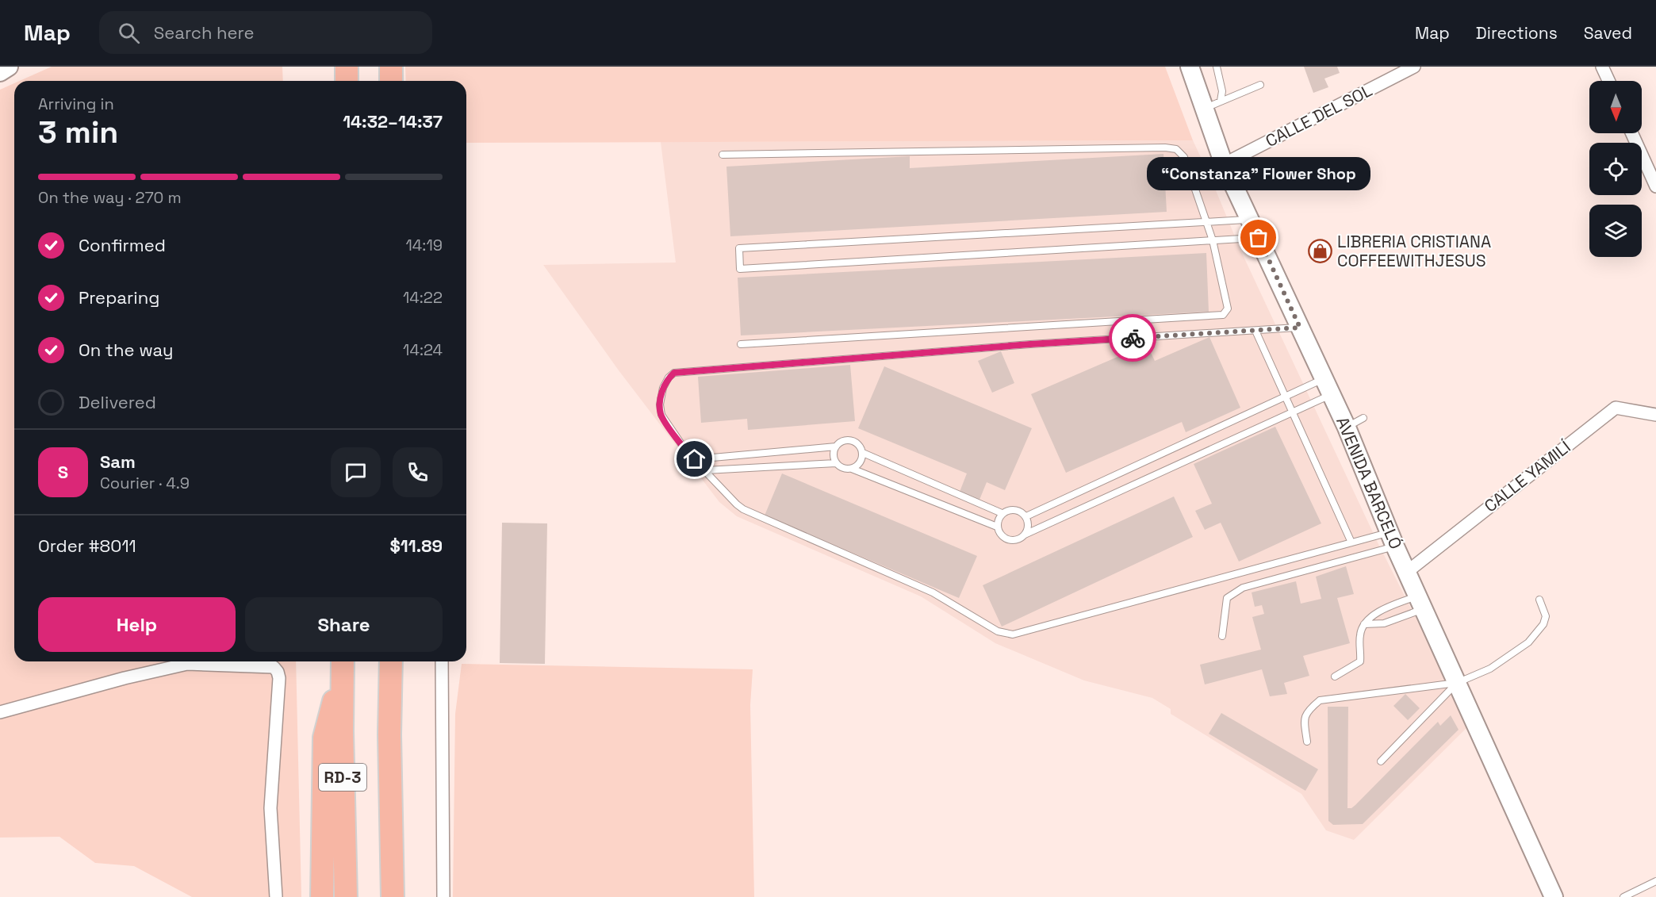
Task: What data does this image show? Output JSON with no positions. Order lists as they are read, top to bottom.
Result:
{
  "streets": {
    "highway": ["RD-3"],
    "street": ["CALLE DEL SOL", "CALLE YAMILÍ", "AVENIDA BARCELÓ"]
  },
  "crossings": [
    ["CALLE DEL SOL", "AVENIDA BARCELÓ"],
    ["CALLE YAMILÍ", "AVENIDA BARCELÓ"]
  ],
  "places": {
    "other": ["“Constanza” Flower Shop"],
    "shop": ["LIBRERIA CRISTIANA COFFEEWITHJESUS"]
  },
  "north": "bottom",
  "page": {
    "header": "Map",
    "search": "Search here",
    "nav": ["Map", "Directions", "Saved"],
    "heading": ["3 min", "Arriving in", "14:32–14:37"],
    "panel": [
      "Sam",
      "Courier · 4.9",
      "Order #8011",
      "$11.89"
    ],
    "bubble": "“Constanza” Flower Shop",
    "bar": "On the way · 270 m",
    "list": [
      ["Confirmed", "14:19"],
      ["Preparing", "14:22"],
      ["On the way", "14:24"],
      "Delivered"
    ],
    "round": "S",
    "buttons": ["Help", "Share"]
  }
}
